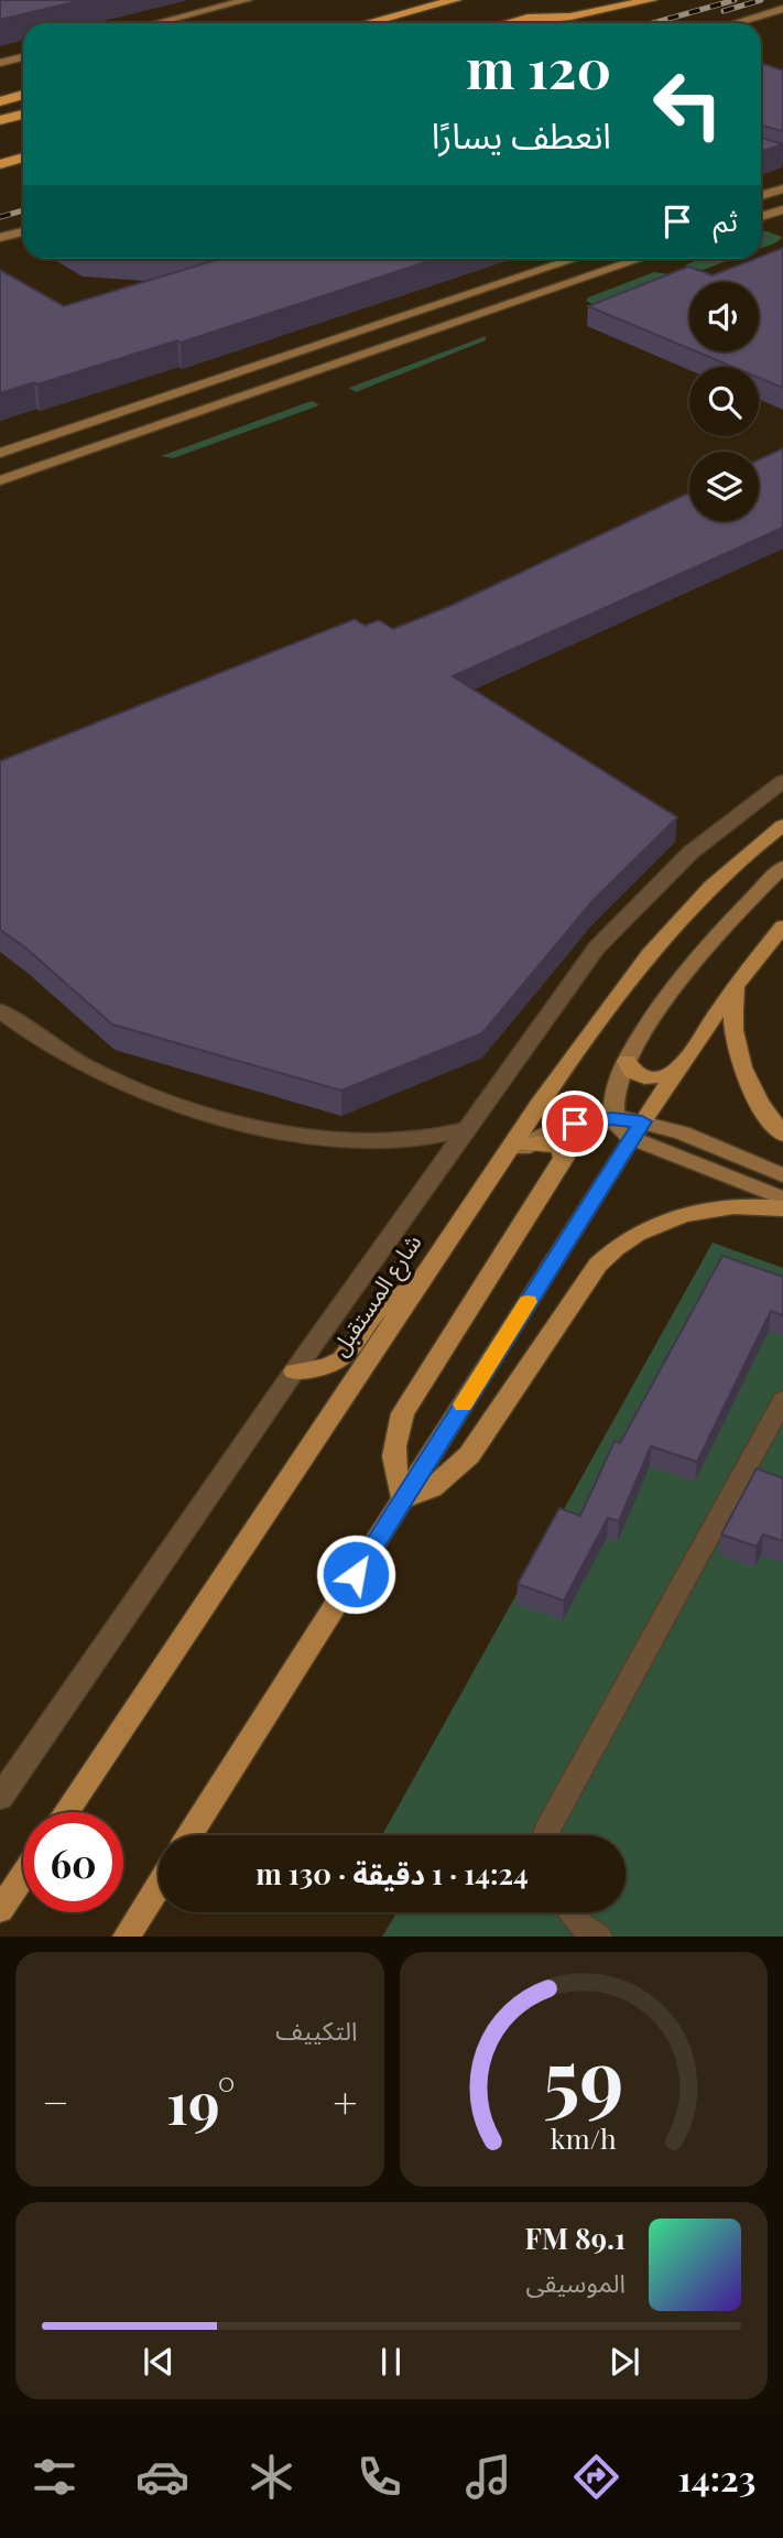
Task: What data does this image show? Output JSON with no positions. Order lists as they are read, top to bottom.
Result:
{
  "streets": {
    "main road": ["شارع المستقبل"]
  },
  "page": {
    "turn": ["120 m", "انعطف يسارًا"],
    "then": "ثم",
    "limit": "60",
    "trip": "14:24 · 1 دقيقة · 130 m",
    "tile": "التكييف",
    "heat": ["−", "19°", "+"],
    "song": ["89.1 FM", "الموسيقى"],
    "tabs": "14:23",
    "gauge": ["59", "km/h"]
  }
}
